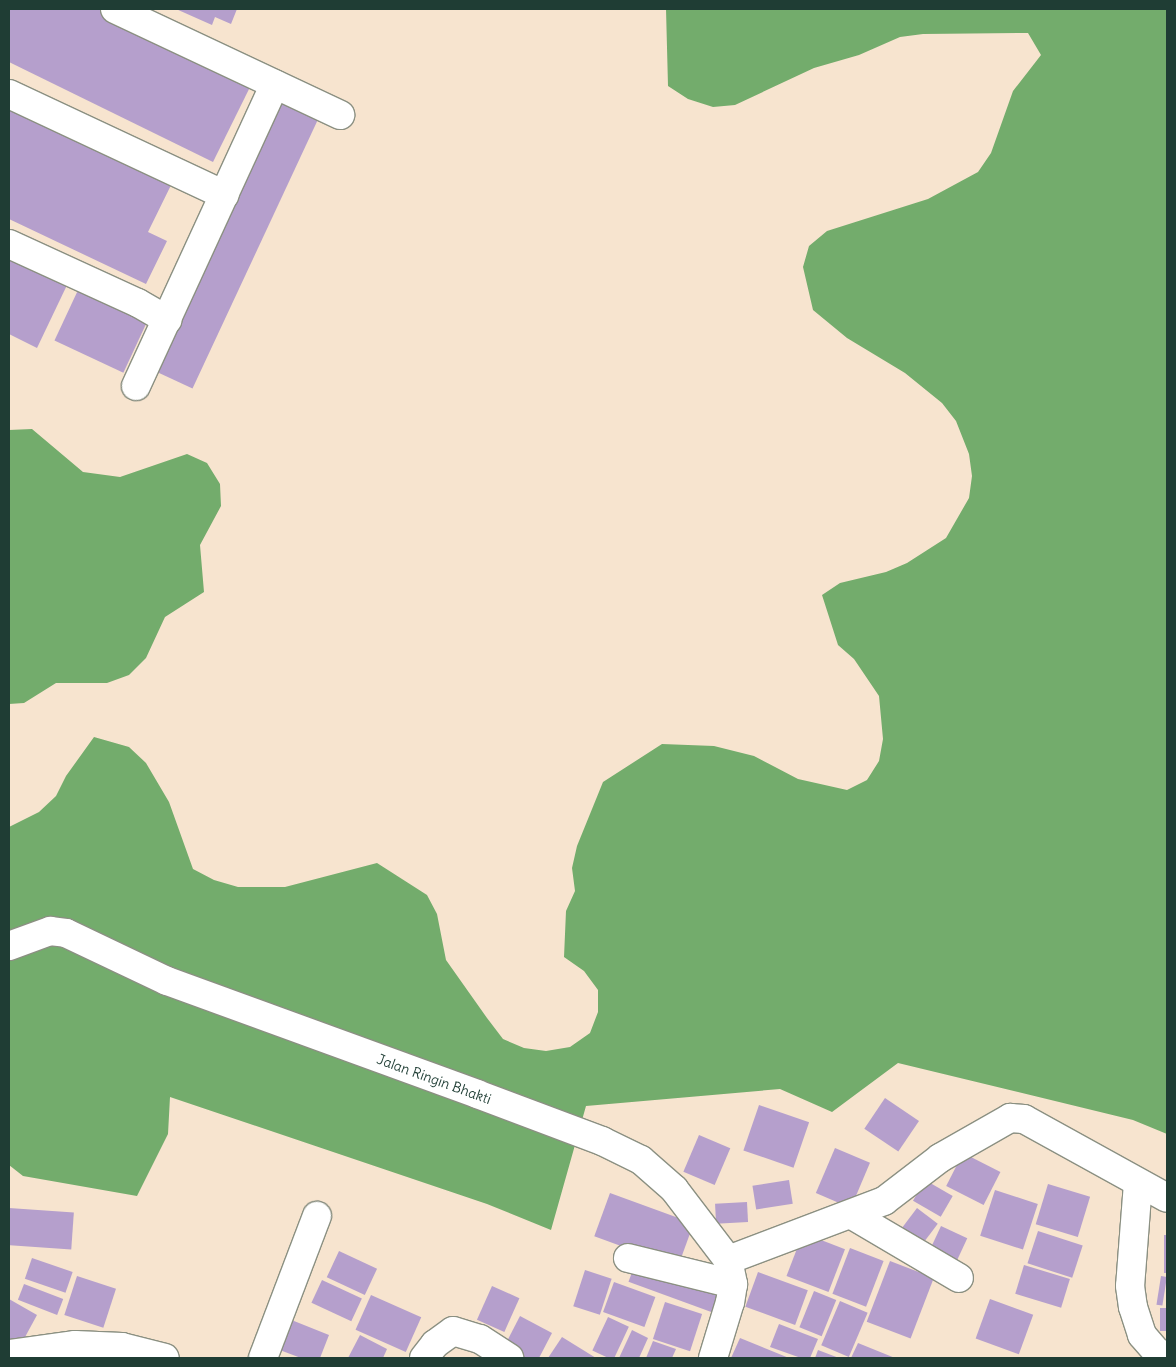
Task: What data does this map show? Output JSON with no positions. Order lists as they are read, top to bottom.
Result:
{
  "streets": {
    "street": ["Jalan Ringin Bhakti"]
  }
}
